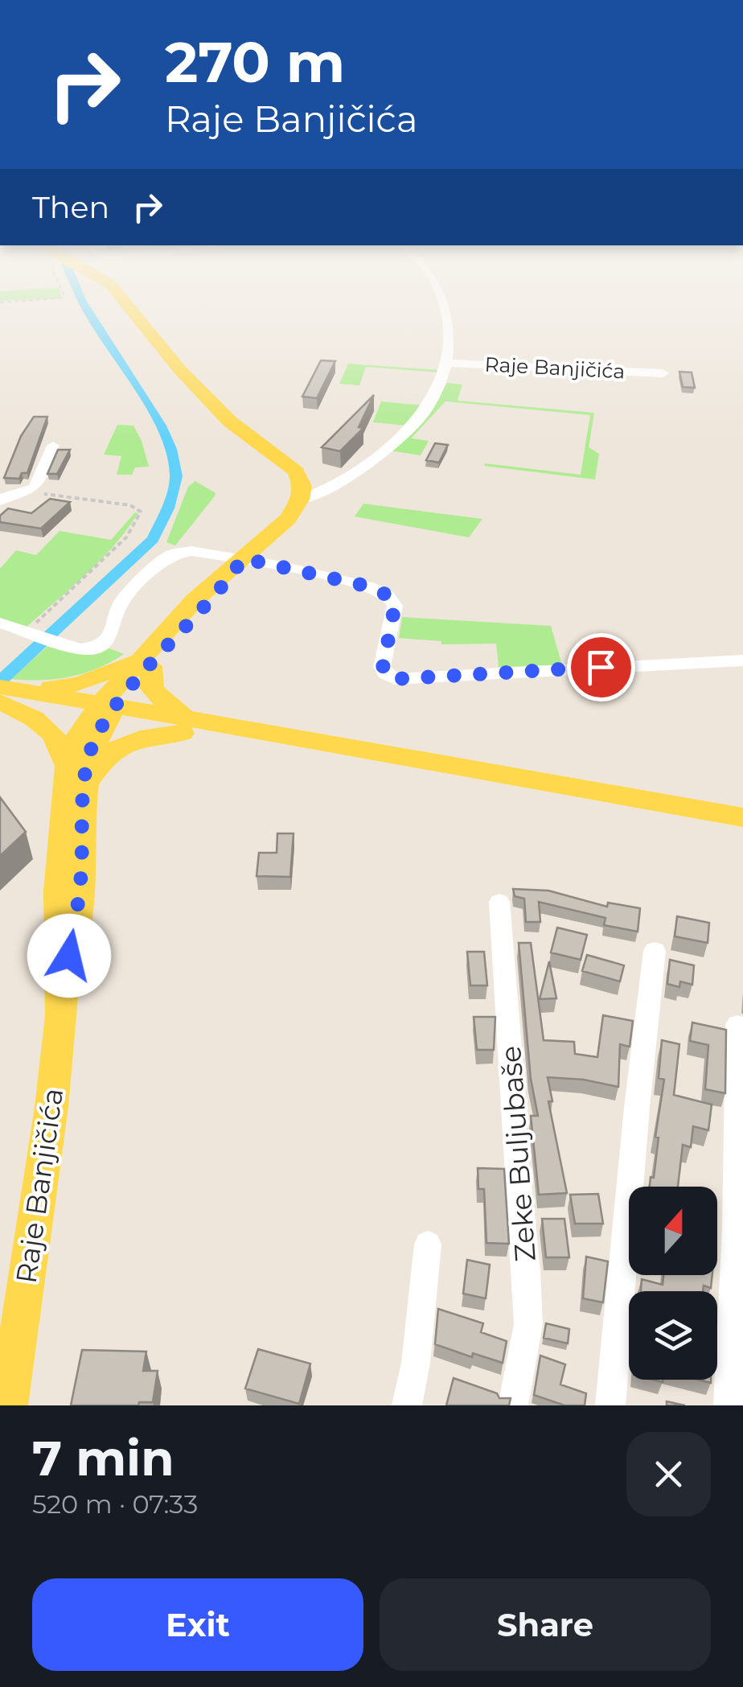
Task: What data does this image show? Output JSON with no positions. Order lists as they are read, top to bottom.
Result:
{
  "streets": {
    "main road": ["Raje Banjičića"],
    "street": ["Zeke Buljubaše"]
  },
  "north": "top",
  "page": {
    "turn": ["270 m", "Raje Banjičića"],
    "then": "Then",
    "heading": ["7 min", "520 m · 07:33"],
    "buttons": ["Exit", "Share"]
  }
}
